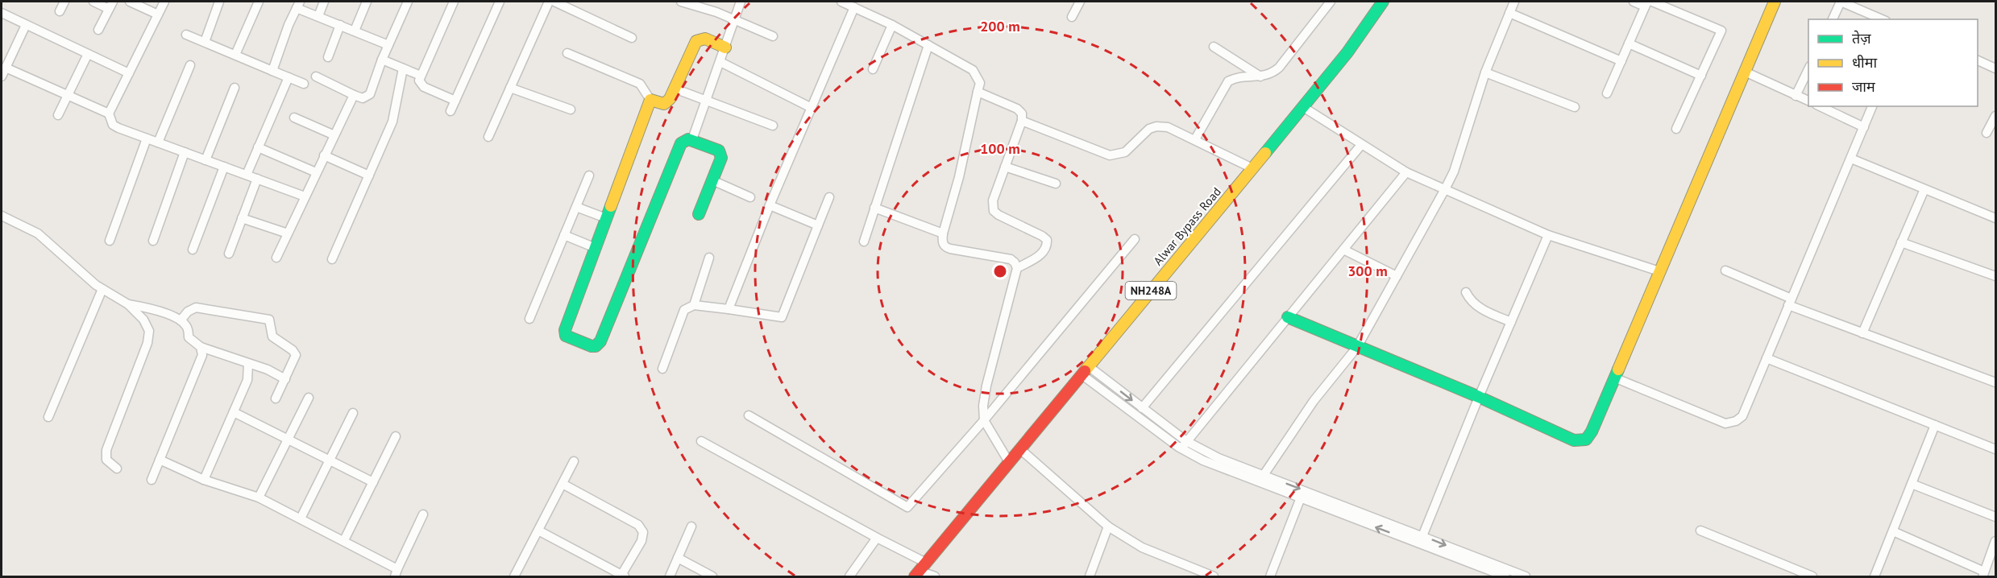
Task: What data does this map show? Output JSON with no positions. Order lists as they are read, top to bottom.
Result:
{
  "streets": {
    "main road": ["Alwar Bypass Road", "NH248A"]
  },
  "legend": ["तेज़", "धीमा", "जाम"],
  "rings": ["200 m", "100 m", "300 m"]
}
